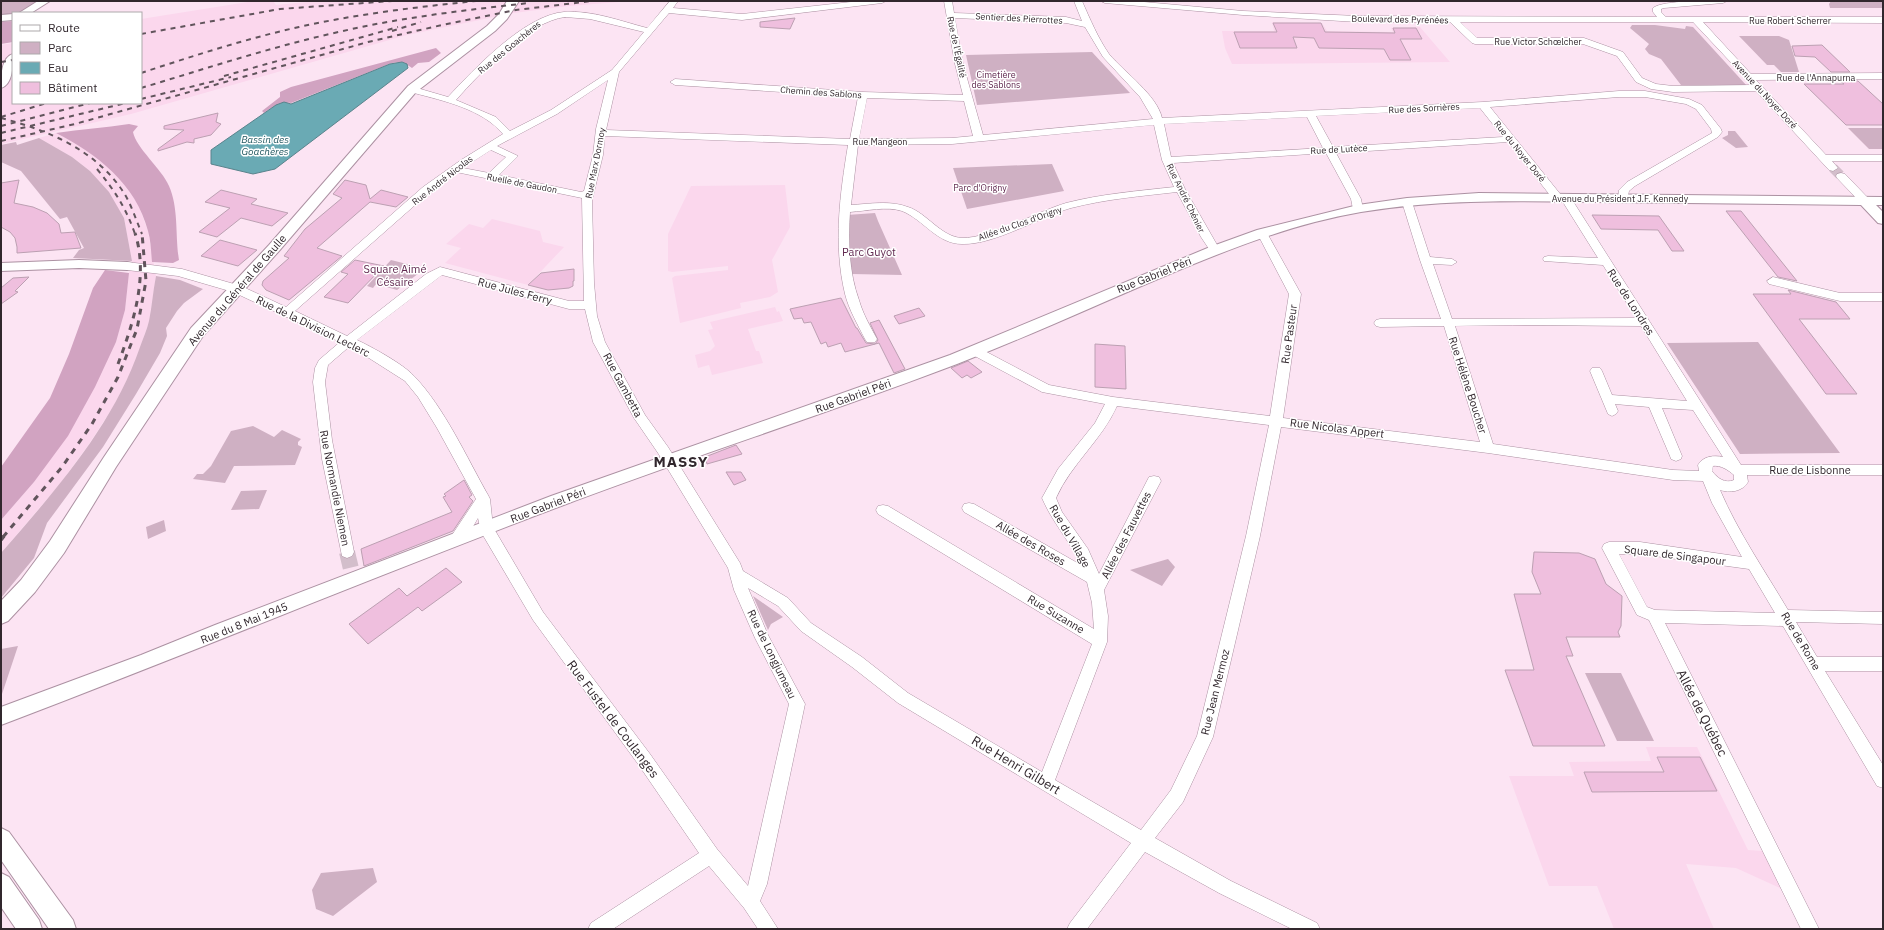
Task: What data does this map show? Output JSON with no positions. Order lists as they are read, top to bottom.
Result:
{
  "streets": {
    "main road": ["Avenue du Général de Gaulle"],
    "street": [
      "Sentier des Pierrottes",
      "Boulevard des Pyrénées",
      "Rue Robert Scherrer",
      "Rue Victor Schœlcher",
      "Rue des Goachères",
      "Rue de l'Égalité",
      "Rue de l'Annapurna",
      "Chemin des Sablons",
      "Avenue du Noyer Doré",
      "Rue des Sorrières",
      "Rue Mangeon",
      "Rue de Lutèce",
      "Rue du Noyer Doré",
      "Rue Marx Dormoy",
      "Rue André Nicolas",
      "Ruelle de Gaudon",
      "Rue André Chénier",
      "Avenue du Président J.F. Kennedy",
      "Allée du Clos d'Origny",
      "Rue Gabriel Péri",
      "Rue Jules Ferry",
      "Rue de Londres",
      "Rue de la Division Leclerc",
      "Rue Pasteur",
      "Rue Gambetta",
      "Rue Hélène Boucher",
      "Rue Nicolas Appert",
      "Rue de Lisbonne",
      "Rue Normandie Niemen",
      "Allée des Fauvettes",
      "Rue du Village",
      "Allée des Roses",
      "Square de Singapour",
      "Rue Suzanne",
      "Rue du 8 Mai 1945",
      "Rue de Rome",
      "Rue de Longjumeau",
      "Rue Jean Mermoz",
      "Allée de Québec",
      "Rue Fustel de Coulanges",
      "Rue Henri Gilbert"
    ]
  },
  "crossings": [
    ["Sentier des Pierrottes", "Rue de l'Égalité"],
    ["Sentier des Pierrottes", "Rue André Chénier"],
    ["Boulevard des Pyrénées", "Rue Robert Scherrer"],
    ["Boulevard des Pyrénées", "Rue Victor Schœlcher"],
    ["Boulevard des Pyrénées", "Avenue du Noyer Doré"],
    ["Rue Robert Scherrer", "Avenue du Noyer Doré"],
    ["Rue Victor Schœlcher", "Avenue du Noyer Doré"],
    ["Rue de l'Égalité", "Chemin des Sablons"],
    ["Rue de l'Égalité", "Rue Mangeon"],
    ["Rue de l'Annapurna", "Avenue du Noyer Doré"],
    ["Rue des Sorrières", "Rue Mangeon"],
    ["Rue des Sorrières", "Rue du Noyer Doré"],
    ["Rue des Sorrières", "Rue André Chénier"],
    ["Rue des Sorrières", "Avenue du Président J.F. Kennedy"],
    ["Rue Mangeon", "Rue Marx Dormoy"],
    ["Rue Mangeon", "Rue André Chénier"],
    ["Rue de Lutèce", "Rue du Noyer Doré"],
    ["Rue de Lutèce", "Rue André Chénier"],
    ["Rue du Noyer Doré", "Avenue du Président J.F. Kennedy"],
    ["Rue du Noyer Doré", "Rue de Londres"],
    ["Rue Marx Dormoy", "Rue André Nicolas"],
    ["Rue Marx Dormoy", "Ruelle de Gaudon"],
    ["Rue Marx Dormoy", "Rue Jules Ferry"],
    ["Rue Marx Dormoy", "Rue Gambetta"],
    ["Rue André Nicolas", "Ruelle de Gaudon"],
    ["Rue André Nicolas", "Rue de la Division Leclerc"],
    ["Rue André Chénier", "Allée du Clos d'Origny"],
    ["Rue André Chénier", "Rue Gabriel Péri"],
    ["Avenue du Président J.F. Kennedy", "Rue Gabriel Péri"],
    ["Avenue du Président J.F. Kennedy", "Rue de Londres"],
    ["Avenue du Président J.F. Kennedy", "Rue Pasteur"],
    ["Avenue du Président J.F. Kennedy", "Rue Hélène Boucher"],
    ["Rue Gabriel Péri", "Rue de la Division Leclerc"],
    ["Rue Gabriel Péri", "Rue Pasteur"],
    ["Rue Gabriel Péri", "Rue Gambetta"],
    ["Rue Gabriel Péri", "Rue Nicolas Appert"],
    ["Rue Gabriel Péri", "Rue du 8 Mai 1945"],
    ["Rue Gabriel Péri", "Rue de Longjumeau"],
    ["Rue Gabriel Péri", "Rue Fustel de Coulanges"],
    ["Avenue du Général de Gaulle", "Rue de la Division Leclerc"],
    ["Rue Jules Ferry", "Rue Gambetta"],
    ["Rue Jules Ferry", "Rue Normandie Niemen"],
    ["Rue de Londres", "Rue Hélène Boucher"],
    ["Rue de Londres", "Rue de Lisbonne"],
    ["Rue de la Division Leclerc", "Rue Normandie Niemen"],
    ["Rue de la Division Leclerc", "Rue du 8 Mai 1945"],
    ["Rue de la Division Leclerc", "Rue Fustel de Coulanges"],
    ["Rue Pasteur", "Rue Nicolas Appert"],
    ["Rue Pasteur", "Rue Jean Mermoz"],
    ["Rue Gambetta", "Rue de Longjumeau"],
    ["Rue Hélène Boucher", "Rue Nicolas Appert"],
    ["Rue Nicolas Appert", "Rue du Village"],
    ["Rue Nicolas Appert", "Rue de Rome"],
    ["Rue Nicolas Appert", "Rue Jean Mermoz"],
    ["Allée des Fauvettes", "Rue du Village"],
    ["Allée des Fauvettes", "Allée des Roses"],
    ["Rue du Village", "Allée des Roses"],
    ["Rue du Village", "Rue Suzanne"],
    ["Square de Singapour", "Rue de Rome"],
    ["Square de Singapour", "Allée de Québec"],
    ["Rue du 8 Mai 1945", "Rue Fustel de Coulanges"],
    ["Rue de Longjumeau", "Rue Fustel de Coulanges"],
    ["Rue de Longjumeau", "Rue Henri Gilbert"],
    ["Rue Jean Mermoz", "Rue Henri Gilbert"]
  ],
  "districts": ["MASSY"],
  "water": ["Bassin des Goachères"],
  "parks": [
    "Cimetière des Sablons",
    "Parc d'Origny",
    "Parc Guyot",
    "Square Aimé Césaire"
  ],
  "legend": [
    "Route",
    "Parc",
    "Eau",
    "Bâtiment"
  ]
}
